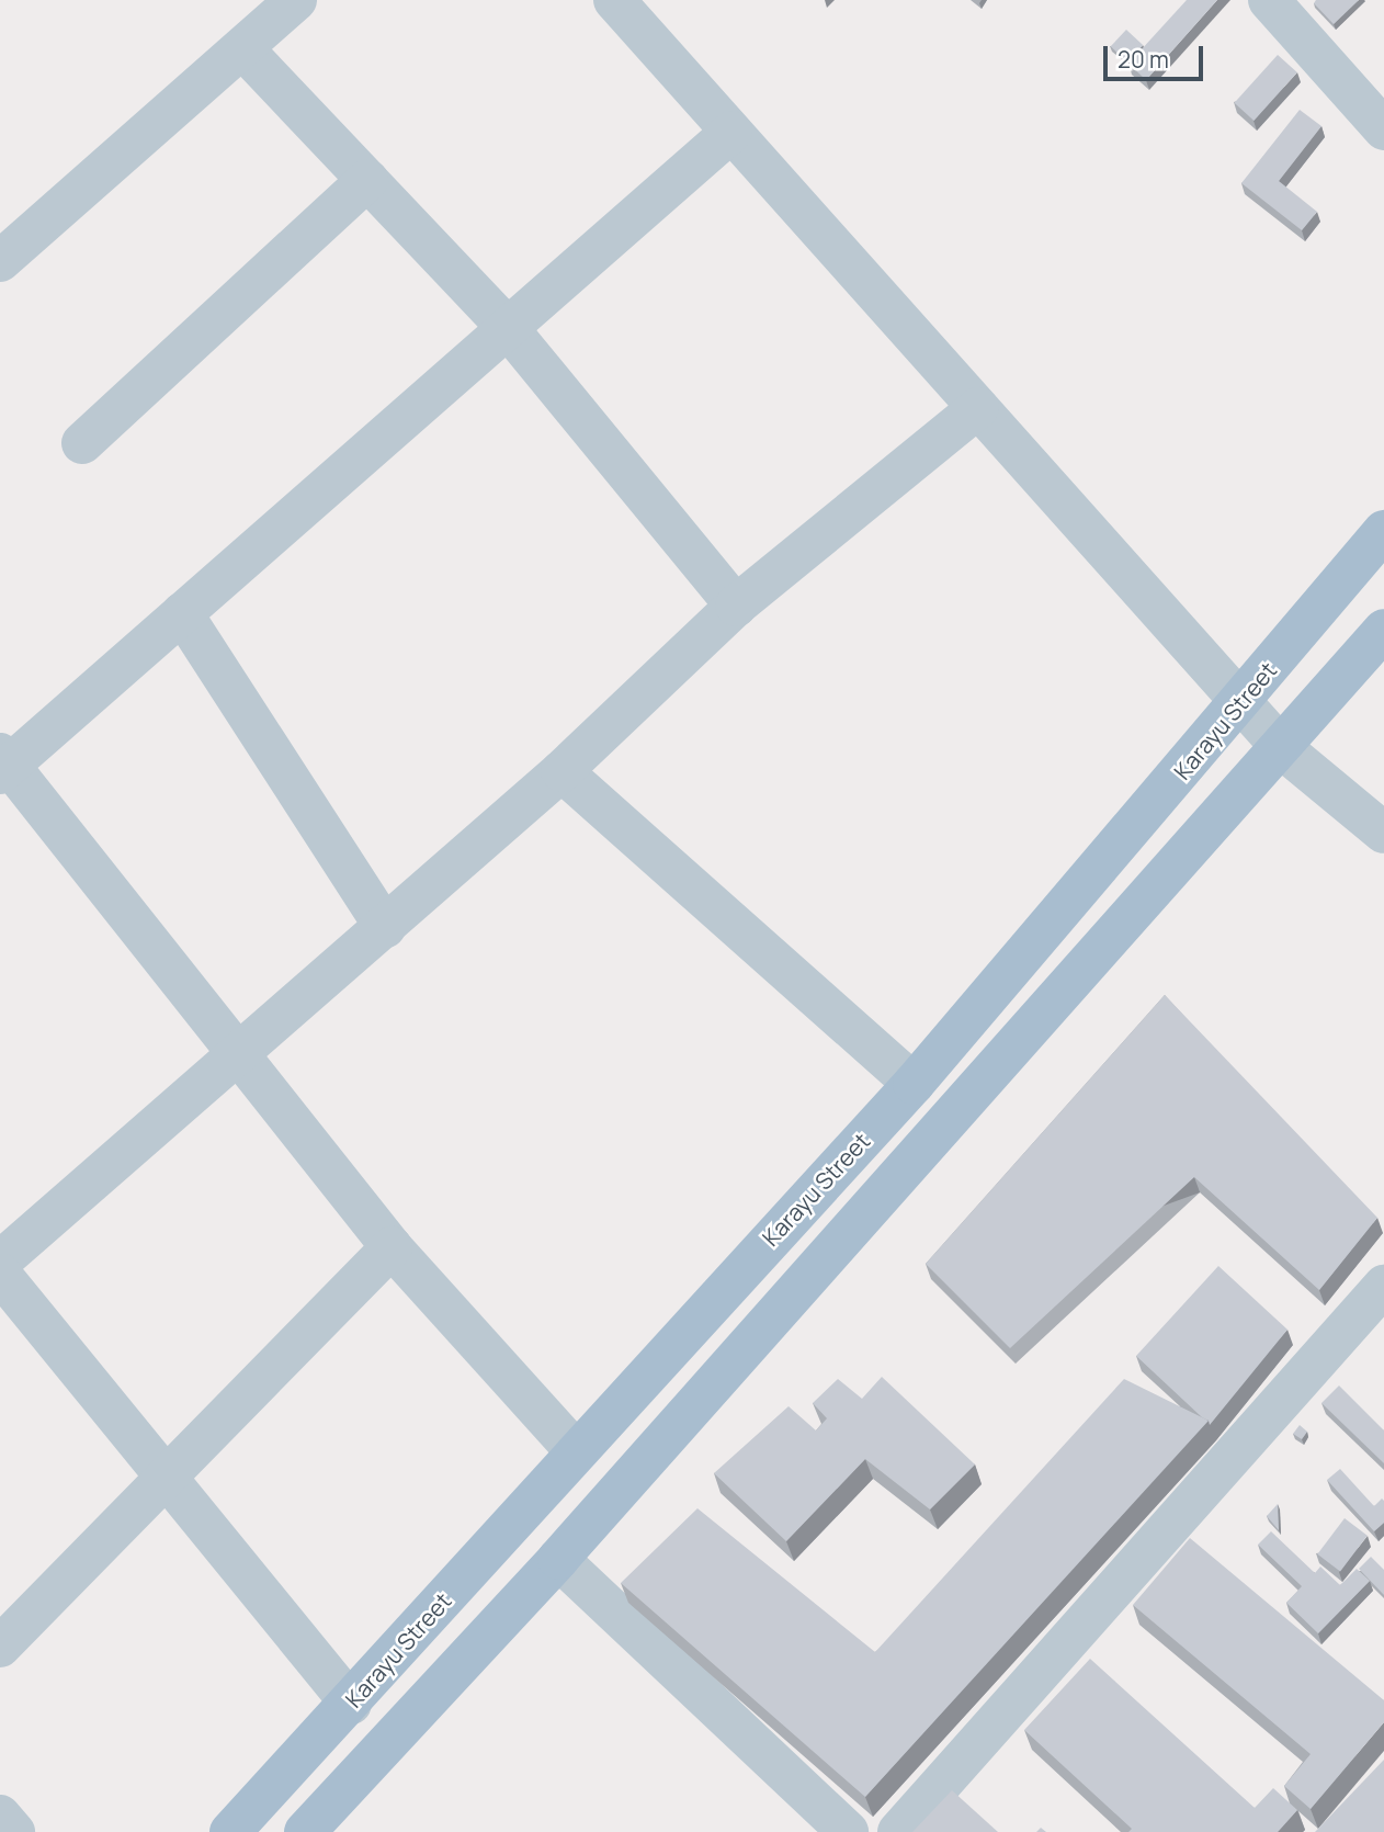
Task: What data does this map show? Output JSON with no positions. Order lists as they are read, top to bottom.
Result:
{
  "streets": {
    "main road": ["Karayu Street"]
  },
  "scale_bar": "20 m"
}
